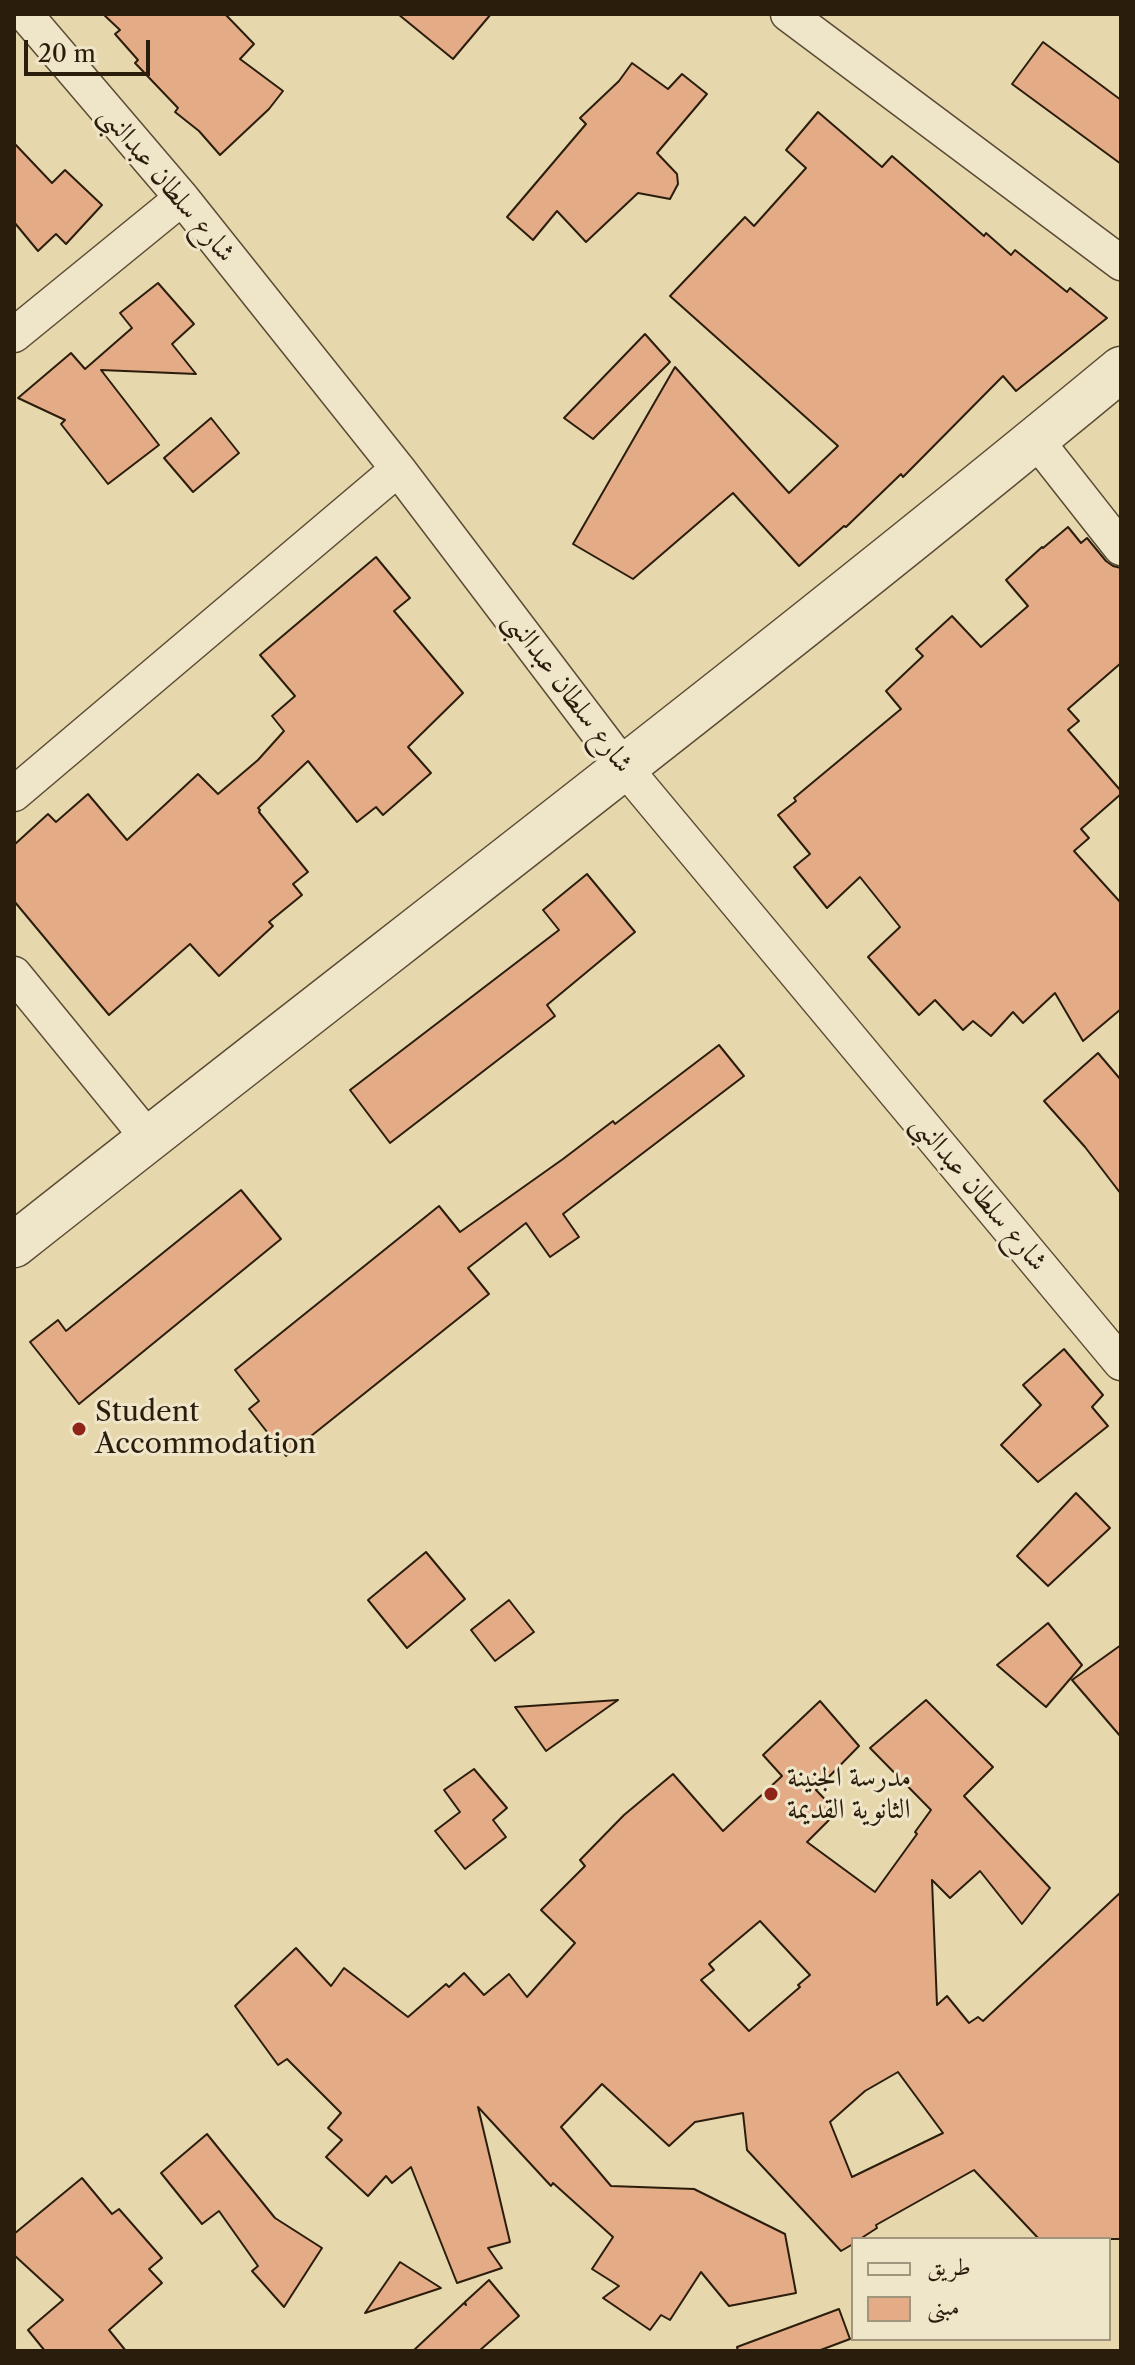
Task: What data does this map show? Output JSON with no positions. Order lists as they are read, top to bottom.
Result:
{
  "streets": {
    "street": ["شارع سلطان عبدالنبى"]
  },
  "places": ["Student Accommodation", "مدرسة الجنينة الثانوية القديمة"],
  "legend": ["طريق", "مبنى"],
  "scale_bar": "20 m"
}
